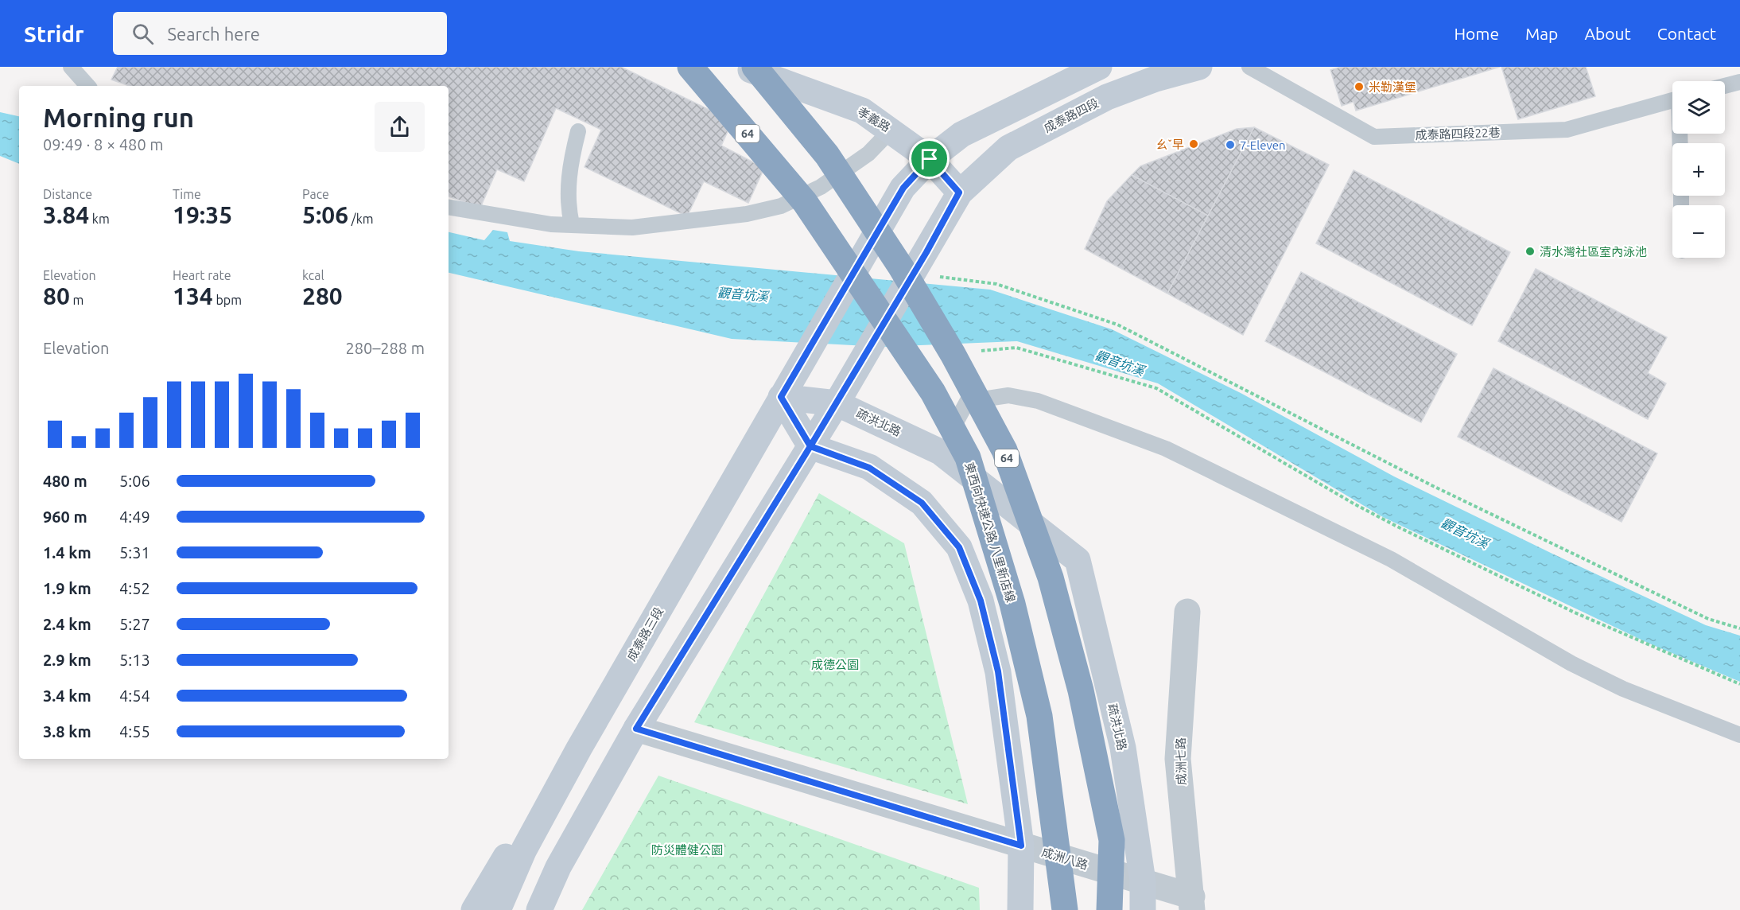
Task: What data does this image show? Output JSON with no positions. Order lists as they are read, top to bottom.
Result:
{
  "streets": {
    "highway": ["64", "東西向快速公路 八里新店線"],
    "main road": [
      "成泰路四段",
      "孝義路",
      "疏洪北路",
      "成泰路三段"
    ],
    "street": ["成洲七路", "成洲八路"],
    "lane": ["成泰路四段22巷"]
  },
  "crossings": [
    ["成泰路四段", "孝義路"],
    ["孝義路", "成泰路三段"],
    ["疏洪北路", "成泰路三段"],
    ["疏洪北路", "成洲八路"],
    ["成洲七路", "成洲八路"]
  ],
  "water": ["觀音坑溪"],
  "parks": ["成德公園", "防災體健公園"],
  "places": [
    "米勒漢堡",
    "ㄠˇ早",
    "7-Eleven",
    "清水灣社區室內泳池"
  ],
  "page": {
    "header": "Stridr",
    "search": "Search here",
    "nav": [
      "Home",
      "Map",
      "About",
      "Contact"
    ],
    "map_buttons": ["+", "−"],
    "heading": ["Morning run", "09:49 · 8 × 480 m"],
    "stats": [
      ["Distance", "3.84 km"],
      ["Time", "19:35"],
      ["Pace", "5:06 /km"],
      ["Elevation", "80 m"],
      ["Heart rate", "134 bpm"],
      ["kcal", "280"]
    ],
    "chart": ["Elevation", "280–288 m"],
    "list": [
      {
        "name": "480 m",
        "note": "5:06"
      },
      {
        "name": "960 m",
        "note": "4:49"
      },
      {
        "name": "1.4 km",
        "note": "5:31"
      },
      {
        "name": "1.9 km",
        "note": "4:52"
      },
      {
        "name": "2.4 km",
        "note": "5:27"
      },
      {
        "name": "2.9 km",
        "note": "5:13"
      },
      {
        "name": "3.4 km",
        "note": "4:54"
      },
      {
        "name": "3.8 km",
        "note": "4:55"
      }
    ]
  }
}
